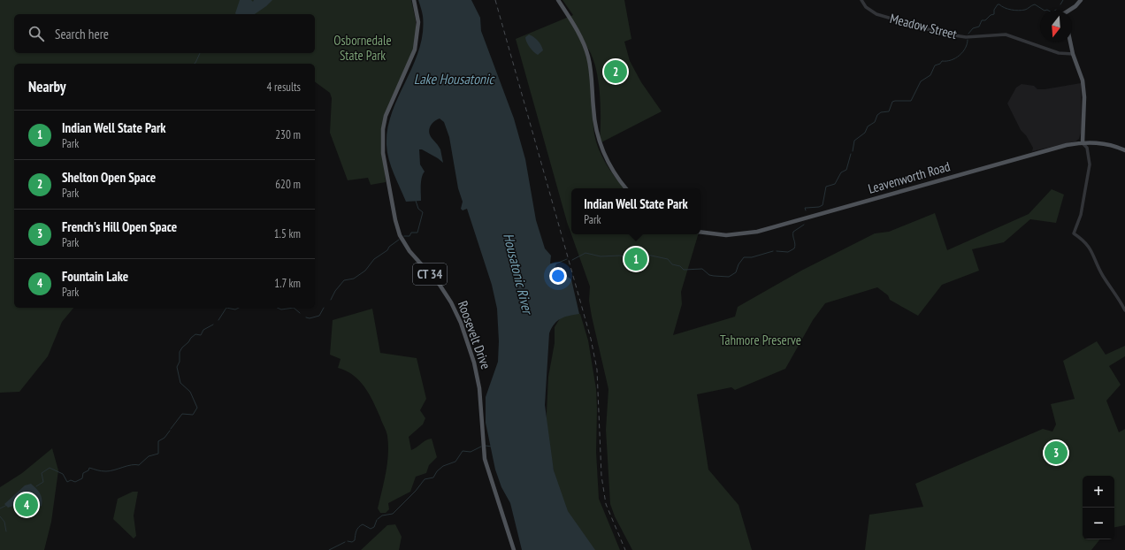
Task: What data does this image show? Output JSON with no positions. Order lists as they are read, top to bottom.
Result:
{
  "streets": {
    "main road": ["Leavenworth Road", "CT 34", "Roosevelt Drive"],
    "street": ["Meadow Street"]
  },
  "water": ["Lake Housatonic", "Housatonic River"],
  "parks": ["Osbornedale State Park", "Tahmore Preserve"],
  "north": "bottom",
  "page": {
    "search": "Search here",
    "pins": [
      "2",
      "1",
      "3",
      "4"
    ],
    "heading": ["Nearby", "4 results"],
    "list": [
      {
        "mark": "1",
        "name": "Indian Well State Park",
        "note": "Park",
        "value": "230 m"
      },
      {
        "mark": "2",
        "name": "Shelton Open Space",
        "note": "Park",
        "value": "620 m"
      },
      {
        "mark": "3",
        "name": "French's Hill Open Space",
        "note": "Park",
        "value": "1.5 km"
      },
      {
        "mark": "4",
        "name": "Fountain Lake",
        "note": "Park",
        "value": "1.7 km"
      }
    ],
    "popup": ["Indian Well State Park", "Park"],
    "map_buttons": ["+", "−"]
  }
}
